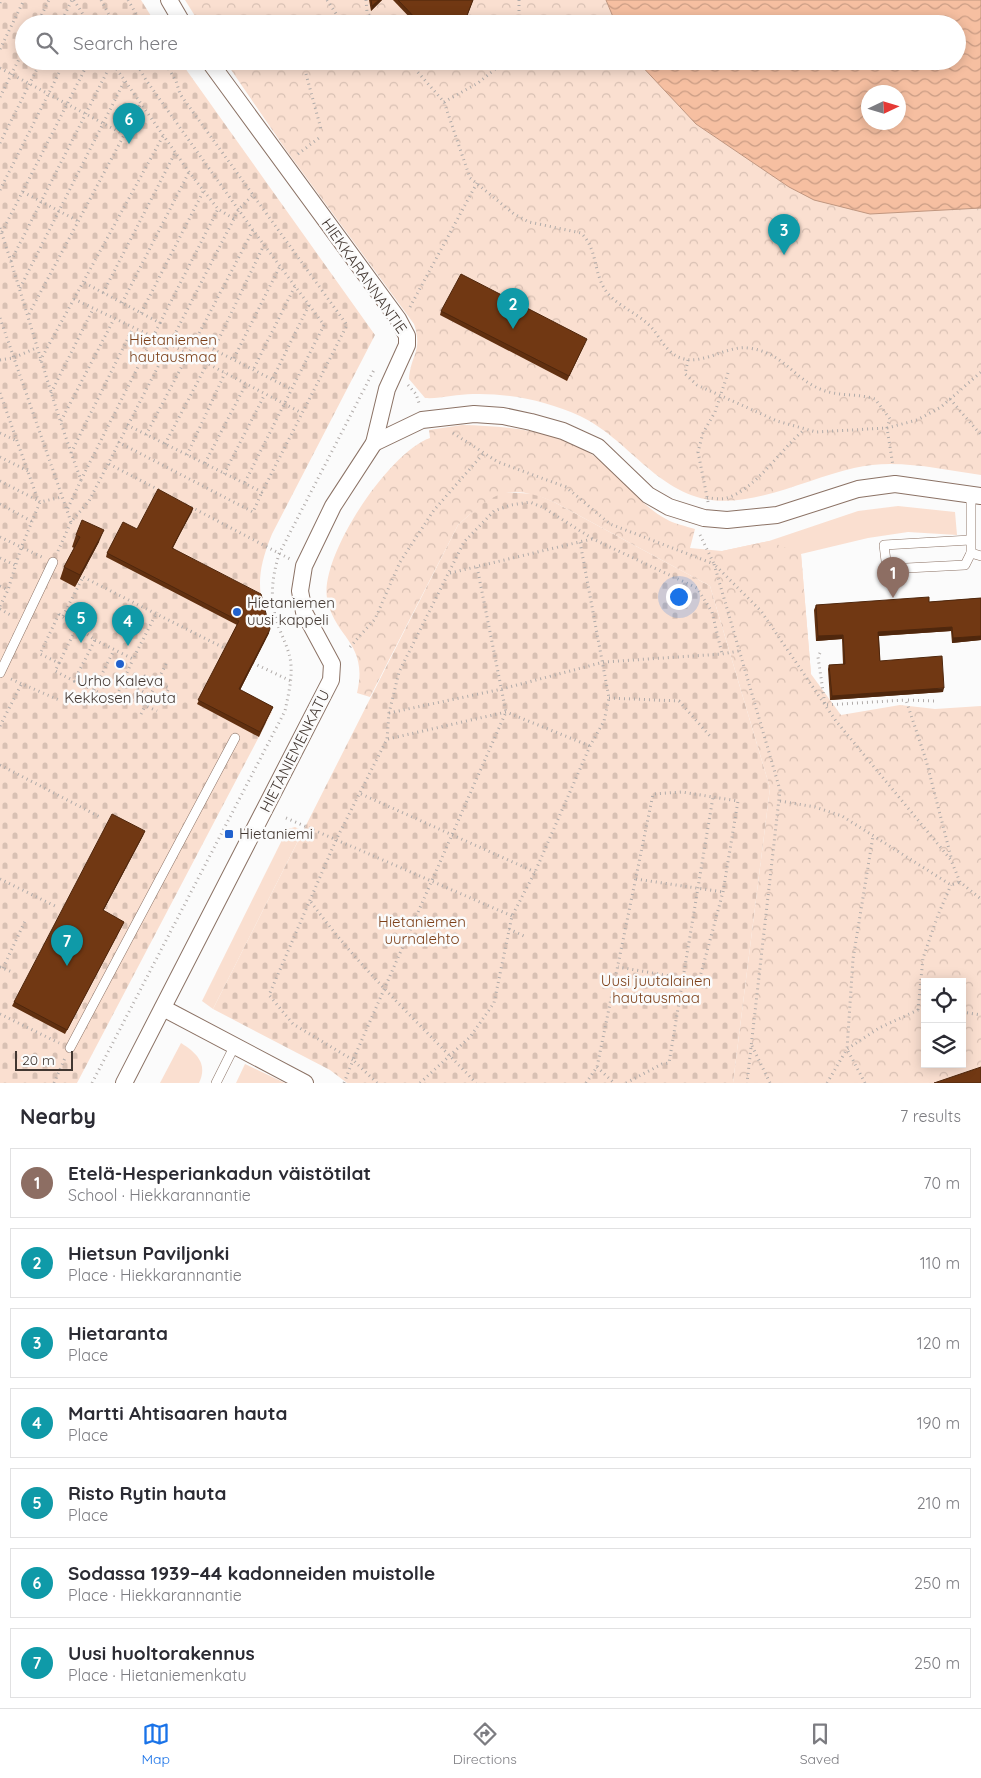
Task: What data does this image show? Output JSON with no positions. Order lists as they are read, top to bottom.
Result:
{
  "streets": {
    "street": ["HIEKKARANNANTIE", "HIETANIEMENKATU"]
  },
  "crossings": [
    ["HIEKKARANNANTIE", "HIETANIEMENKATU"]
  ],
  "parks": ["Hietaniemen hautausmaa", "Hietaniemen uurnalehto", "Uusi juutalainen hautausmaa"],
  "places": {
    "other": ["Hietaniemen uusi kappeli", "Urho Kaleva Kekkosen hauta"],
    "transit": ["Hietaniemi"]
  },
  "scale_bar": "20 m",
  "north": "right",
  "page": {
    "search": "Search here",
    "pins": [
      "6",
      "3",
      "2",
      "1",
      "5",
      "4",
      "7"
    ],
    "scale": "20 m",
    "heading": ["Nearby", "7 results"],
    "list": [
      {
        "mark": "1",
        "name": "Etelä-Hesperiankadun väistötilat",
        "note": "School · Hiekkarannantie",
        "value": "70 m"
      },
      {
        "mark": "2",
        "name": "Hietsun Paviljonki",
        "note": "Place · Hiekkarannantie",
        "value": "110 m"
      },
      {
        "mark": "3",
        "name": "Hietaranta",
        "note": "Place",
        "value": "120 m"
      },
      {
        "mark": "4",
        "name": "Martti Ahtisaaren hauta",
        "note": "Place",
        "value": "190 m"
      },
      {
        "mark": "5",
        "name": "Risto Rytin hauta",
        "note": "Place",
        "value": "210 m"
      },
      {
        "mark": "6",
        "name": "Sodassa 1939–44 kadonneiden muistolle",
        "note": "Place · Hiekkarannantie",
        "value": "250 m"
      },
      {
        "mark": "7",
        "name": "Uusi huoltorakennus",
        "note": "Place · Hietaniemenkatu",
        "value": "250 m"
      }
    ],
    "nav": ["Map", "Directions", "Saved"]
  }
}
